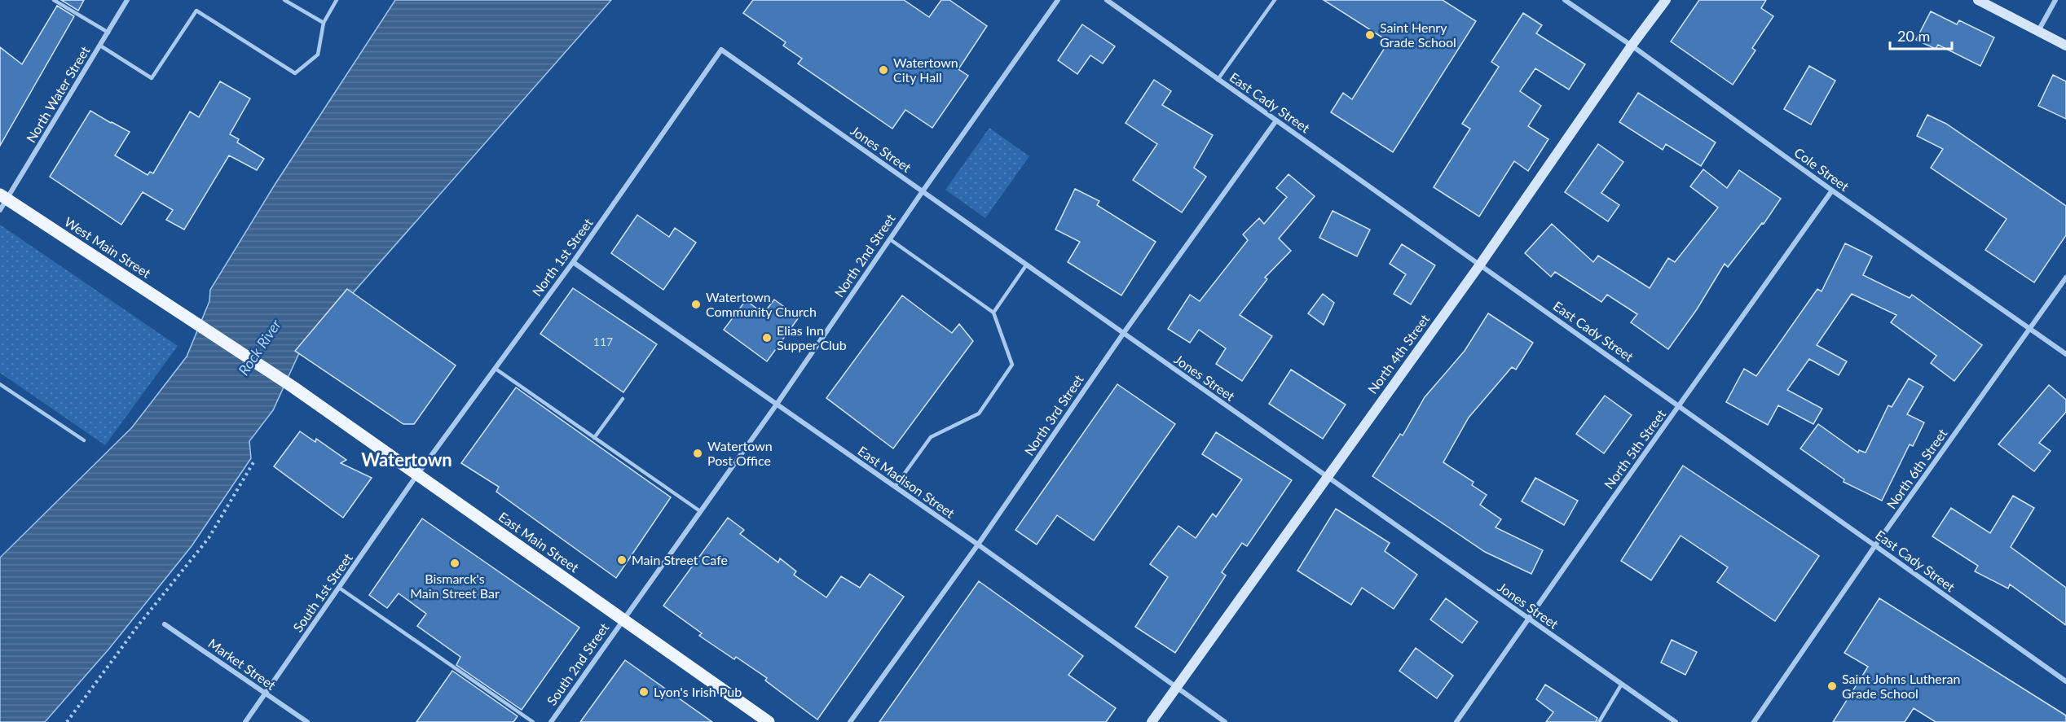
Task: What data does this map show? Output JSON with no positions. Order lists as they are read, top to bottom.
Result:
{
  "streets": {
    "main road": ["West Main Street", "East Main Street"],
    "street": [
      "North Water Street",
      "East Cady Street",
      "Jones Street",
      "Cole Street",
      "North 2nd Street",
      "North 1st Street",
      "North 4th Street",
      "North 3rd Street",
      "North 5th Street",
      "North 6th Street",
      "East Madison Street",
      "South 1st Street",
      "Market Street",
      "South 2nd Street"
    ]
  },
  "crossings": [
    ["North Water Street", "West Main Street"],
    ["East Cady Street", "North 4th Street"],
    ["East Cady Street", "North 3rd Street"],
    ["East Cady Street", "North 5th Street"],
    ["East Cady Street", "North 6th Street"],
    ["Jones Street", "North 2nd Street"],
    ["Jones Street", "North 1st Street"],
    ["Jones Street", "North 4th Street"],
    ["Jones Street", "North 3rd Street"],
    ["Jones Street", "North 5th Street"],
    ["Cole Street", "North 4th Street"],
    ["Cole Street", "North 5th Street"],
    ["Cole Street", "North 6th Street"],
    ["West Main Street", "East Main Street"],
    ["North 2nd Street", "East Madison Street"],
    ["North 2nd Street", "East Main Street"],
    ["North 2nd Street", "South 2nd Street"],
    ["North 1st Street", "East Madison Street"],
    ["North 1st Street", "East Main Street"],
    ["North 1st Street", "South 1st Street"],
    ["North 4th Street", "East Madison Street"],
    ["North 3rd Street", "East Madison Street"],
    ["East Main Street", "South 1st Street"],
    ["East Main Street", "South 2nd Street"],
    ["South 1st Street", "Market Street"]
  ],
  "districts": ["Watertown"],
  "water": ["Rock River"],
  "places": [
    "Saint Henry Grade School",
    "Watertown City Hall",
    "Watertown Community Church",
    "Elias Inn Supper Club",
    "Watertown Post Office",
    "Main Street Cafe",
    "Bismarck's Main Street Bar",
    "Saint Johns Lutheran Grade School",
    "Lyon's Irish Pub"
  ],
  "house_numbers": ["117"],
  "scale_bar": "20 m"
}
